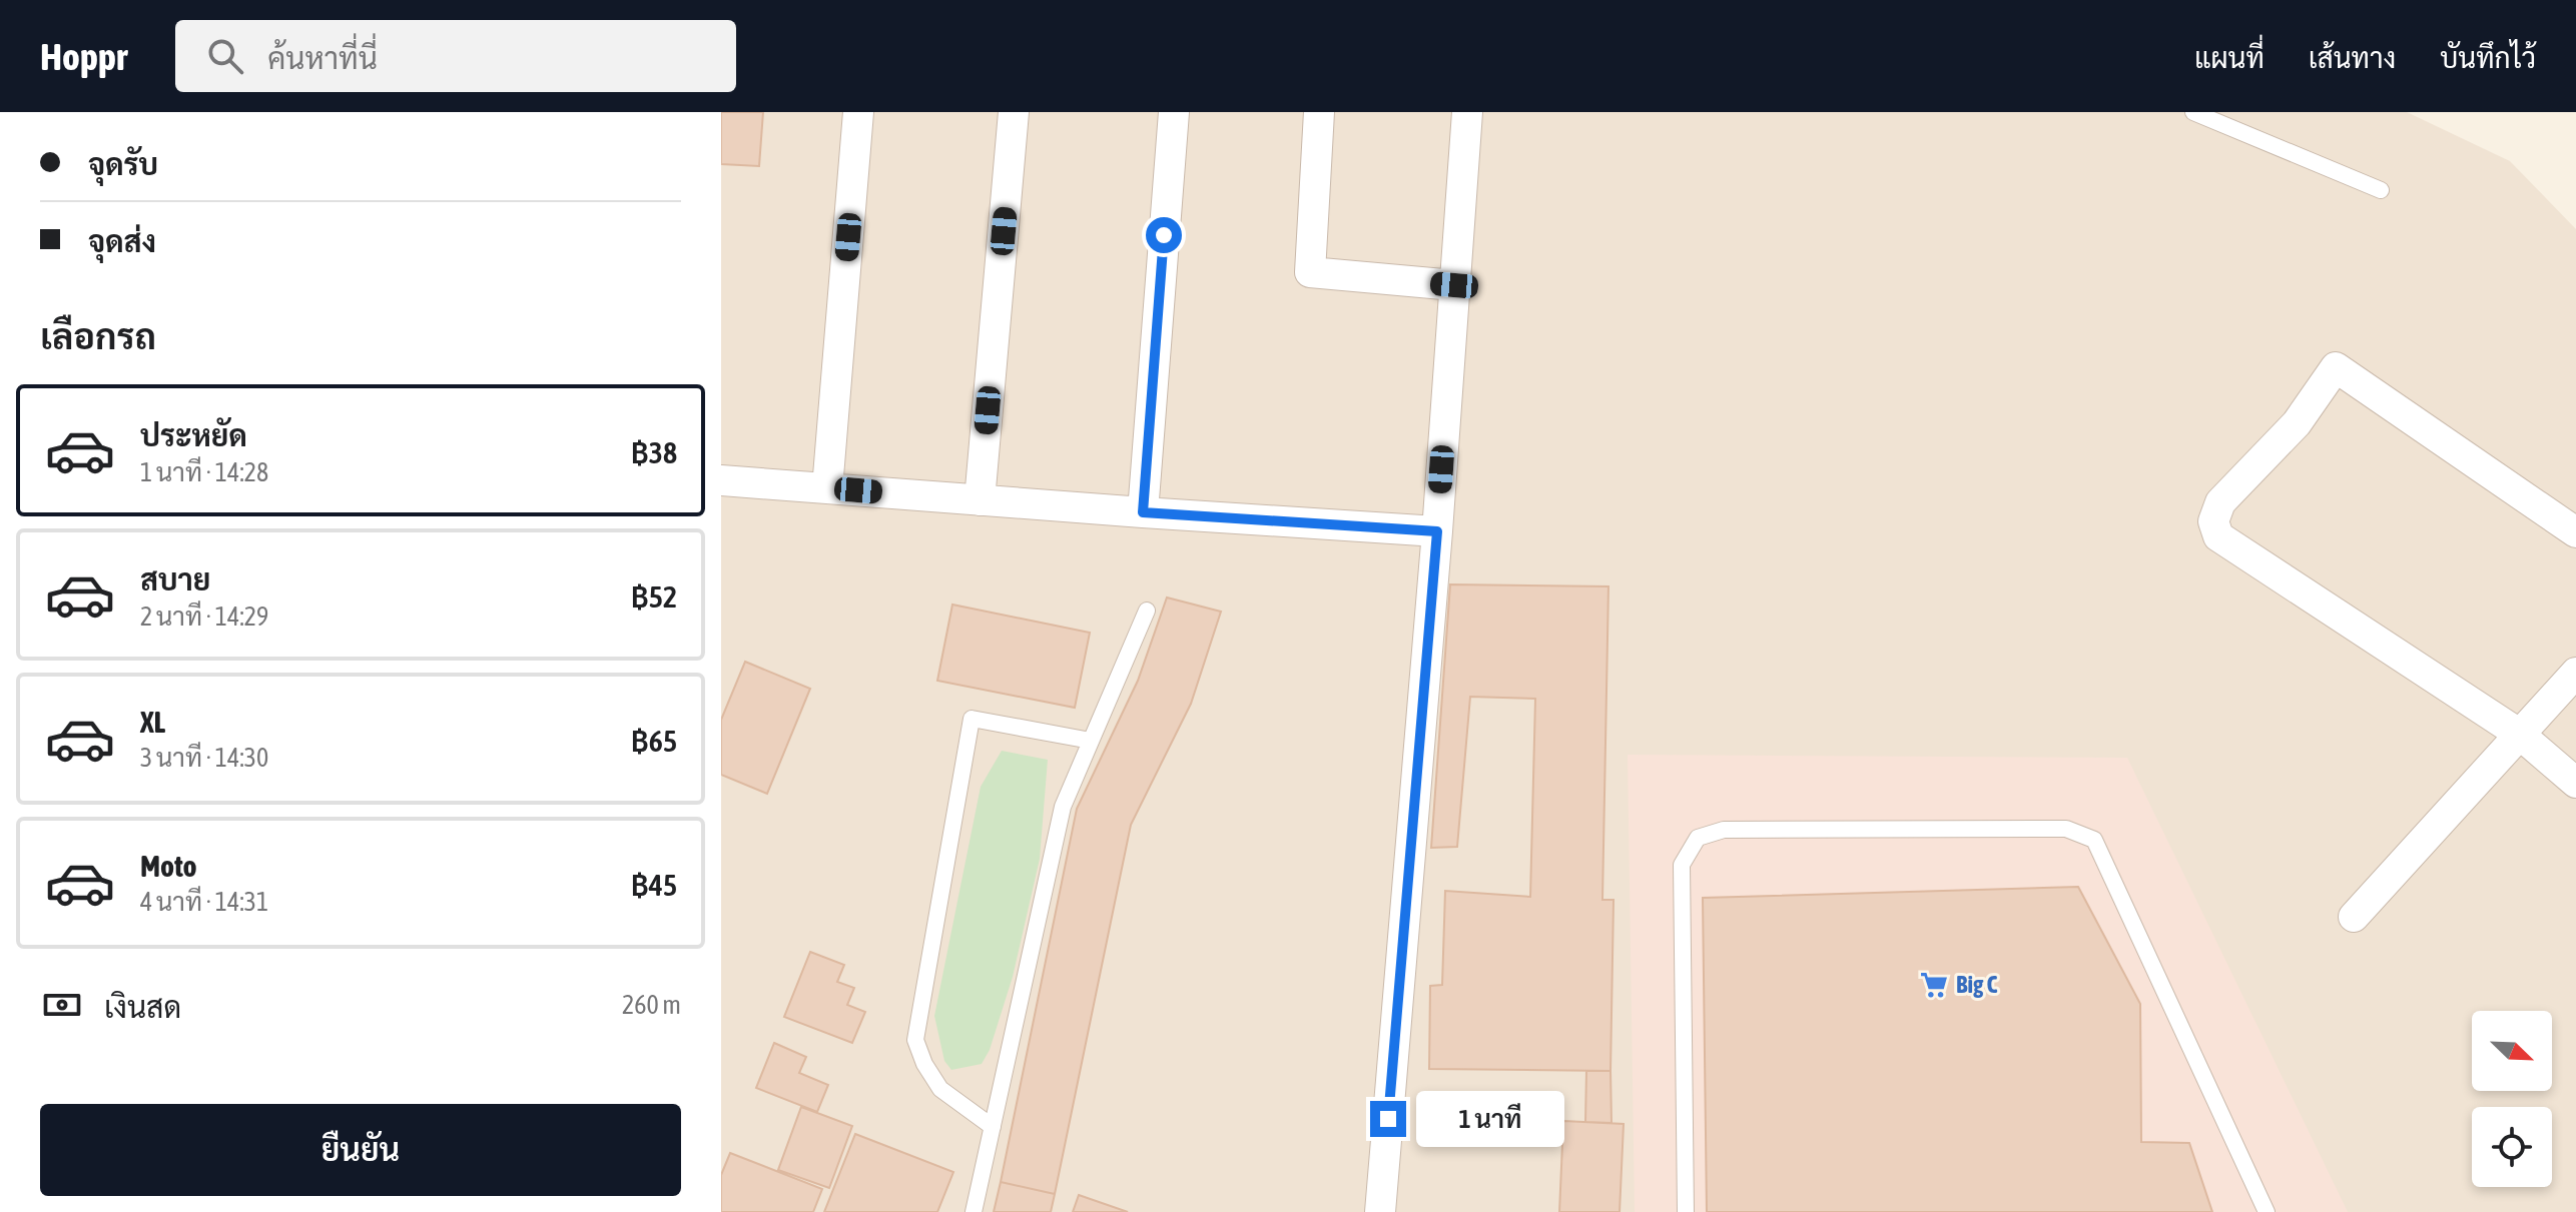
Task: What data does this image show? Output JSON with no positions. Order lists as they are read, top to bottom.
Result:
{
  "places": {
    "supermarket": ["Big C"]
  },
  "north": "bottom right",
  "page": {
    "header": "Hoppr",
    "search": "ค้นหาที่นี่",
    "nav": ["แผนที่", "เส้นทาง", "บันทึกไว้"],
    "banner": ["จุดรับ", "จุดส่ง"],
    "heading": "เลือกรถ",
    "list": [
      {
        "name": "ประหยัด",
        "note": "1 นาที · 14:28",
        "value": "฿38"
      },
      {
        "name": "สบาย",
        "note": "2 นาที · 14:29",
        "value": "฿52"
      },
      {
        "name": "XL",
        "note": "3 นาที · 14:30",
        "value": "฿65"
      },
      {
        "name": "Moto",
        "note": "4 นาที · 14:31",
        "value": "฿45"
      }
    ],
    "pay": ["เงินสด", "260 m"],
    "buttons": "ยืนยัน",
    "bubble": "1 นาที"
  }
}
